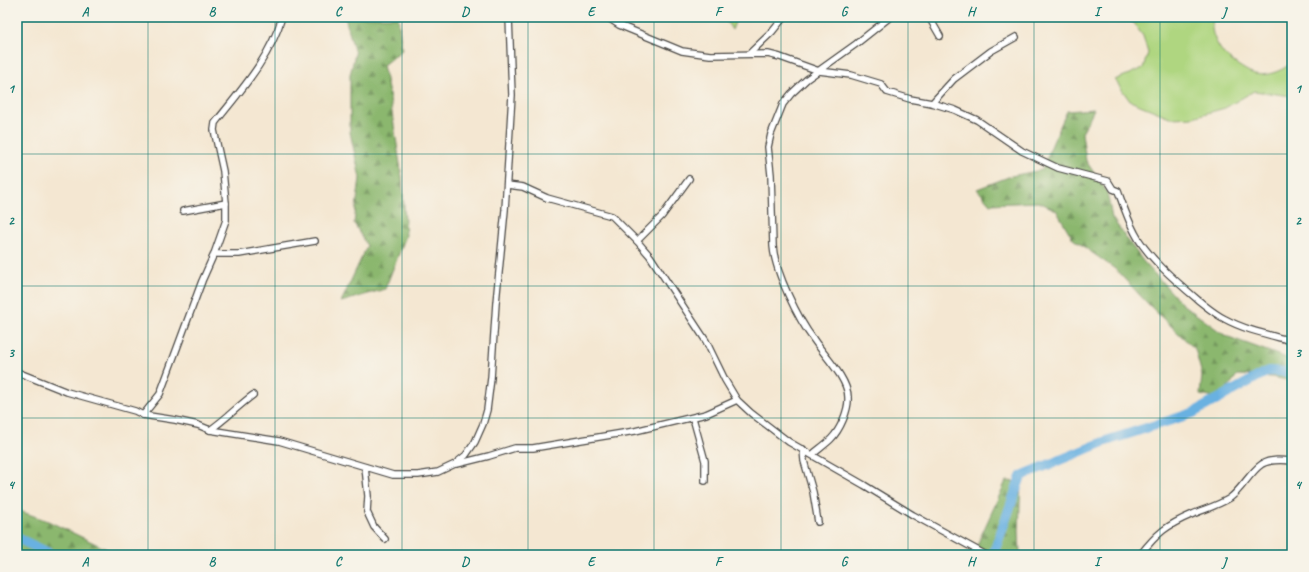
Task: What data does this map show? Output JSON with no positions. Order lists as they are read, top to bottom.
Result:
{
  "grid": {
    "columns": [
      "A",
      "B",
      "C",
      "D",
      "E",
      "F",
      "G",
      "H",
      "I",
      "J"
    ],
    "rows": [
      "1",
      "2",
      "3",
      "4"
    ]
  }
}
